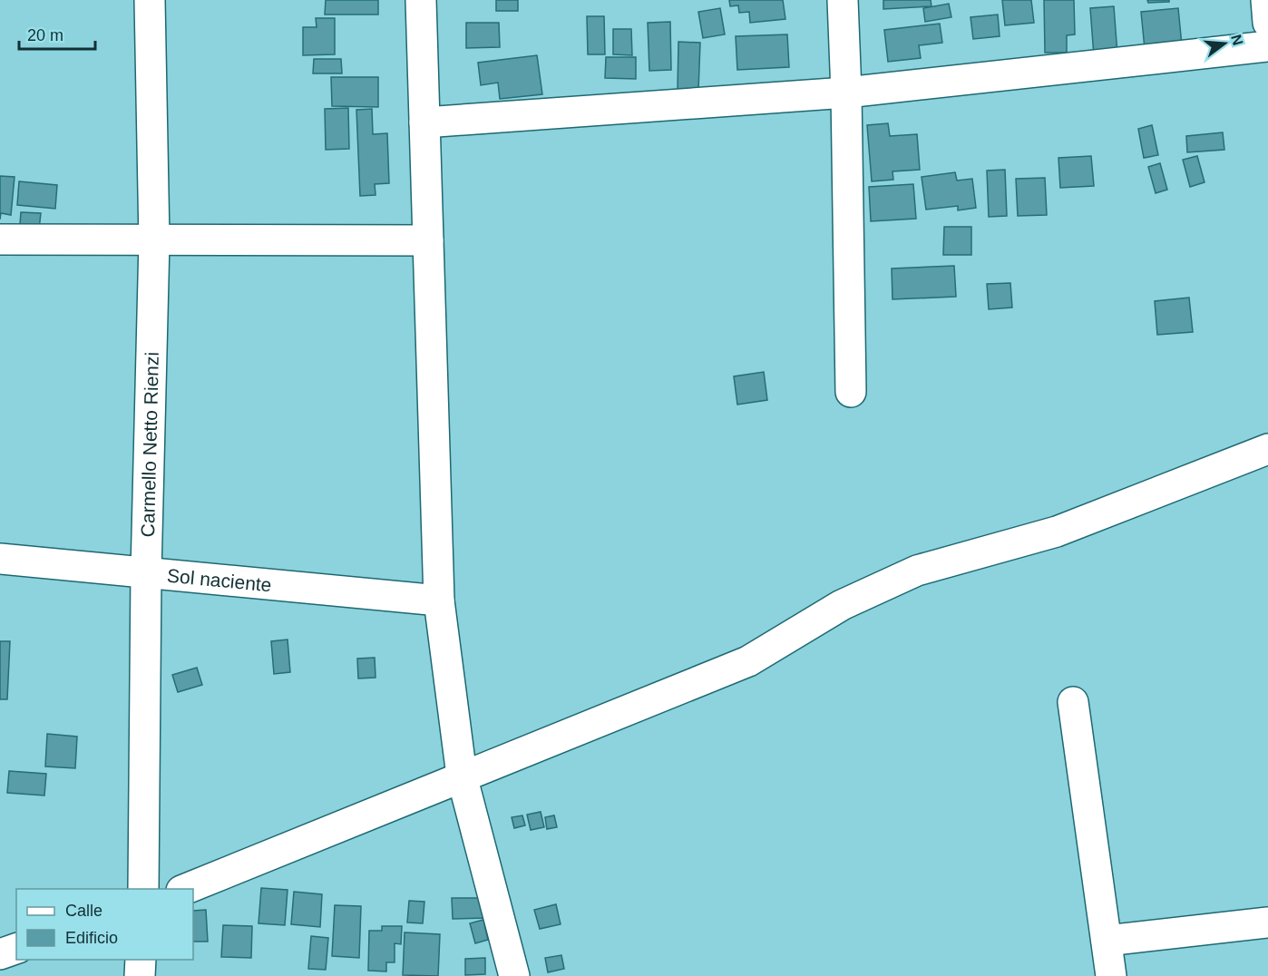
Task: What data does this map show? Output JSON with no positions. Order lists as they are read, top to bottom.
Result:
{
  "streets": {
    "street": ["Carmello Netto Rienzi", "Sol naciente"]
  },
  "crossings": [
    ["Carmello Netto Rienzi", "Sol naciente"]
  ],
  "legend": ["Calle", "Edificio"],
  "scale_bar": "20 m",
  "north": "right"
}
